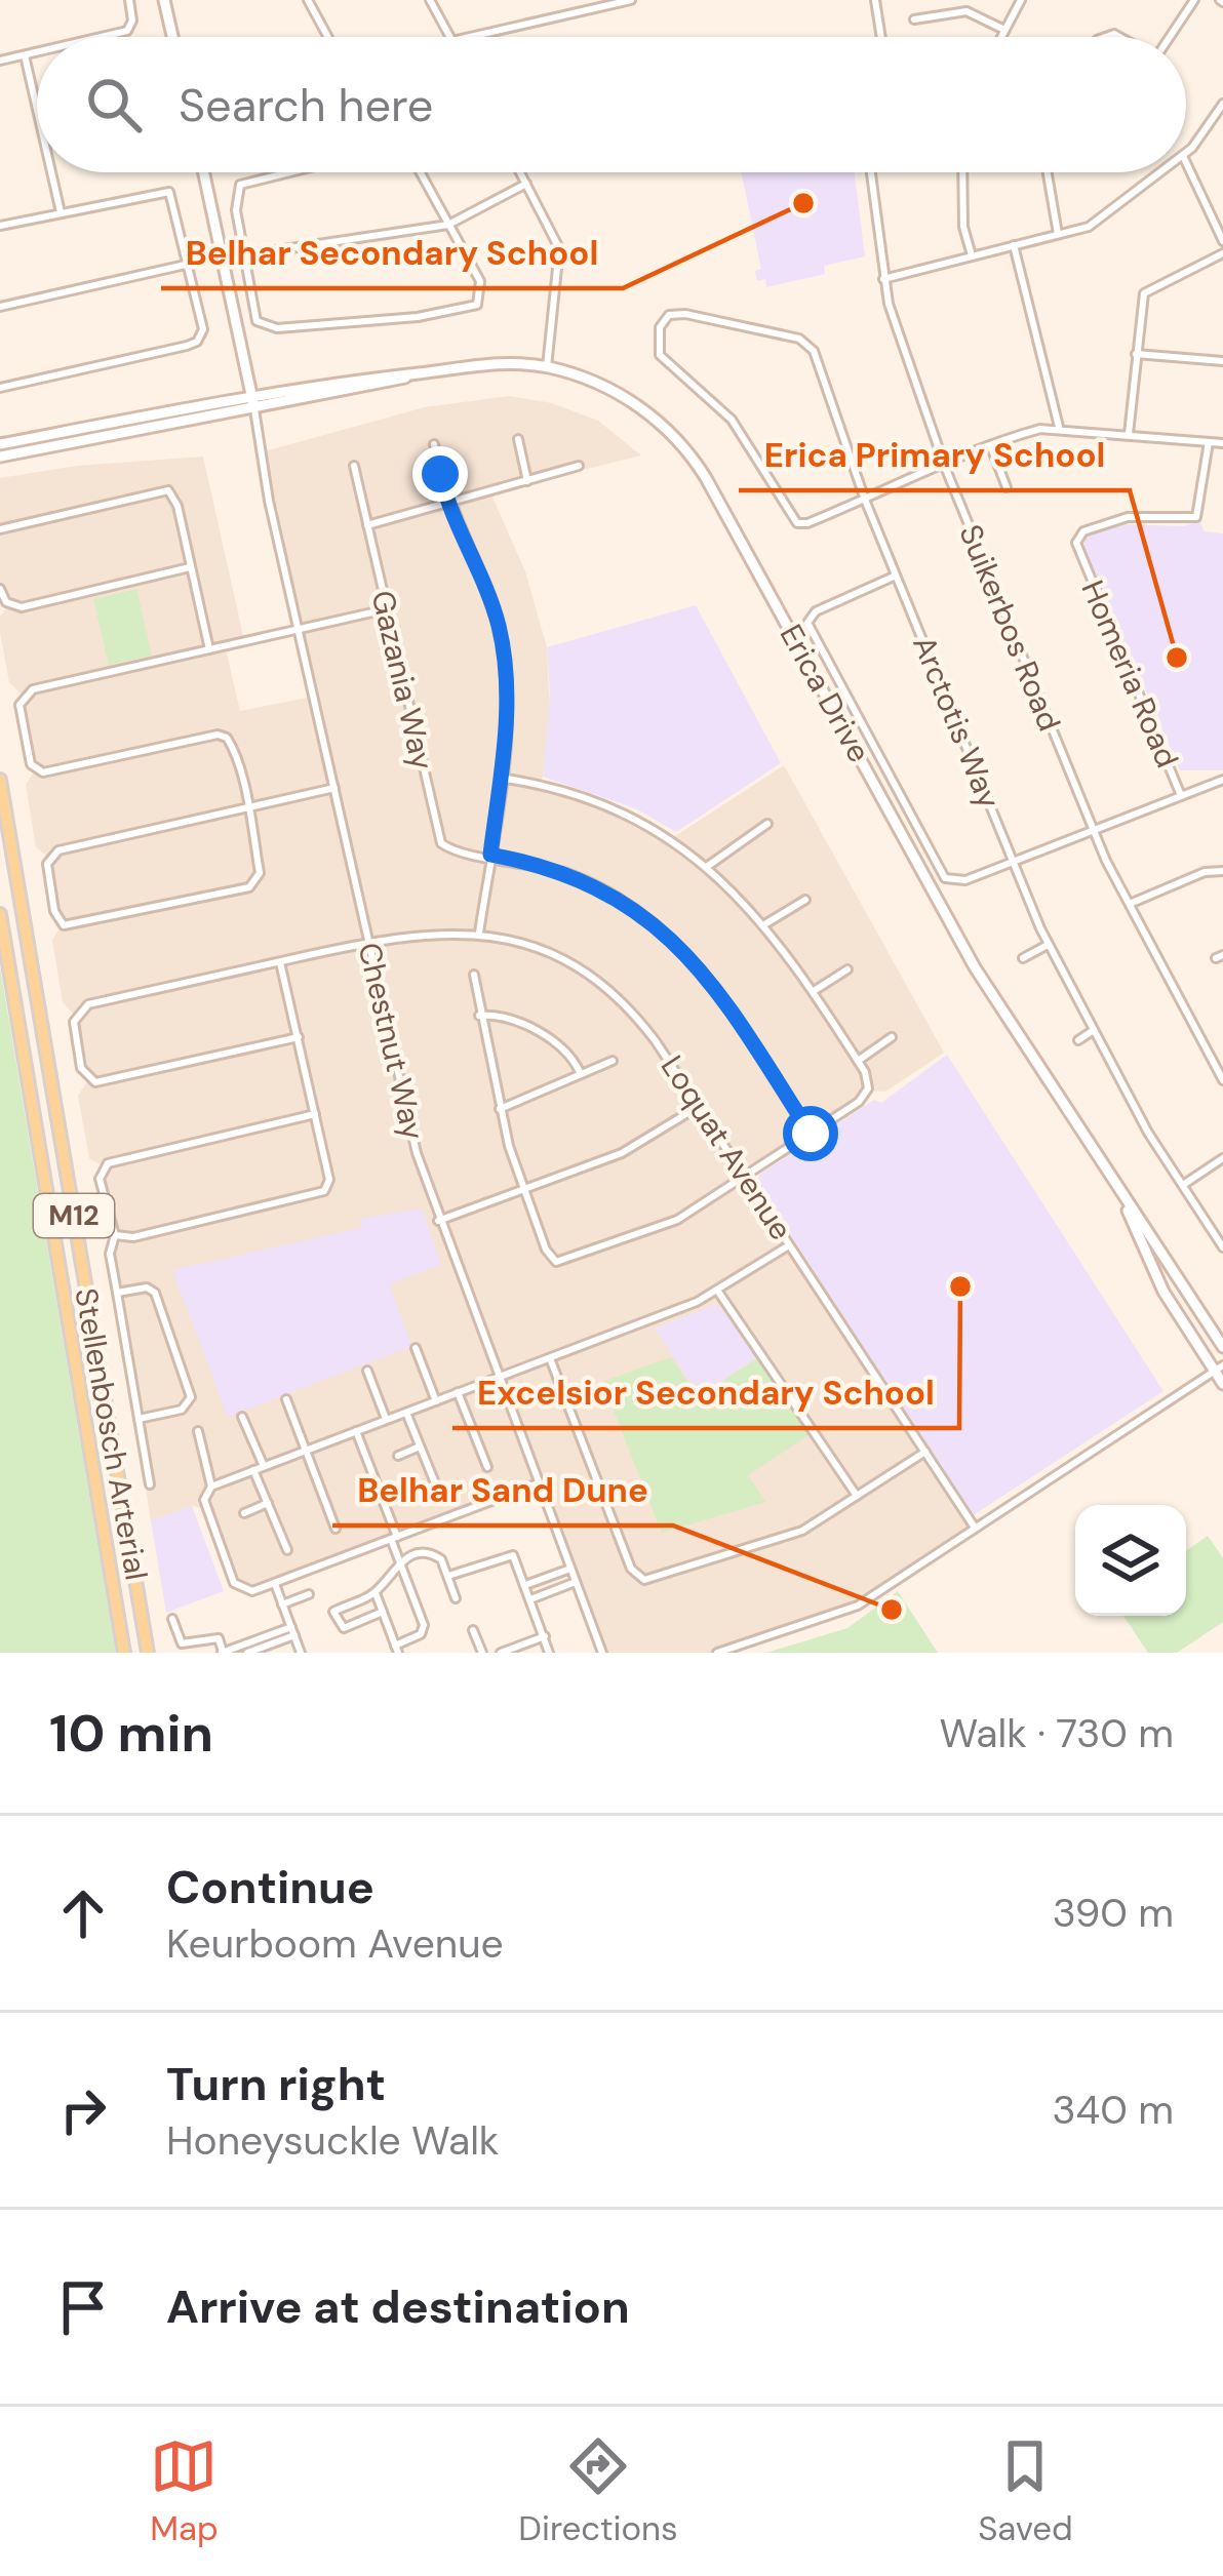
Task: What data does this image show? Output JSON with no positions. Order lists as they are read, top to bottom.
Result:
{
  "streets": {
    "main road": ["Erica Drive", "M12", "Stellenbosch Arterial"],
    "street": [
      "Suikerbos Road",
      "Homeria Road",
      "Gazania Way",
      "Arctotis Way",
      "Chestnut Way",
      "Loquat Avenue"
    ]
  },
  "crossings": [
    ["Erica Drive", "Chestnut Way"],
    ["Chestnut Way", "Loquat Avenue"]
  ],
  "places": [
    "Belhar Secondary School",
    "Erica Primary School",
    "Excelsior Secondary School",
    "Belhar Sand Dune"
  ],
  "page": {
    "search": "Search here",
    "heading": ["10 min", "Walk · 730 m"],
    "list": [
      ["Continue", "Keurboom Avenue", "390 m"],
      ["Turn right", "Honeysuckle Walk", "340 m"],
      "Arrive at destination"
    ],
    "nav": ["Map", "Directions", "Saved"]
  }
}
